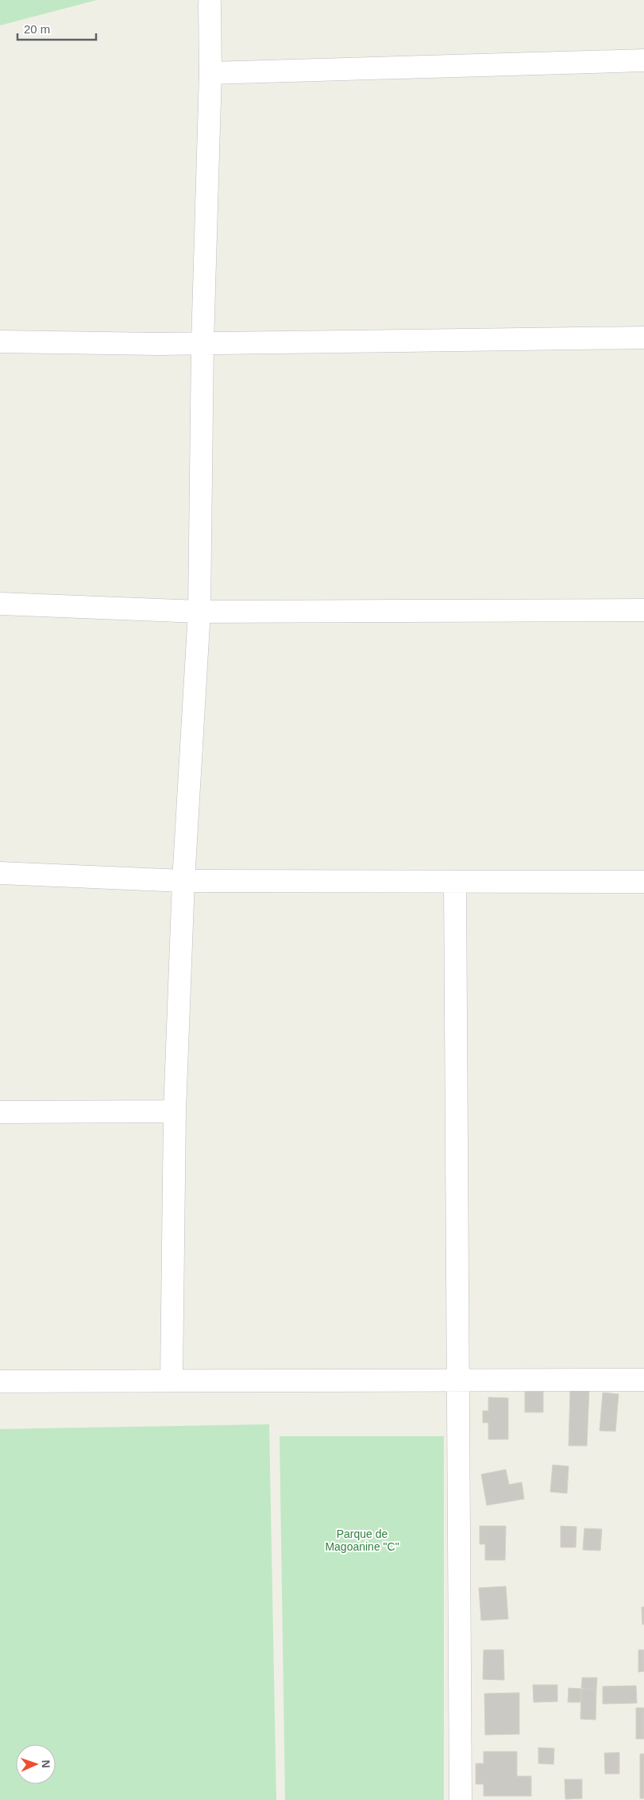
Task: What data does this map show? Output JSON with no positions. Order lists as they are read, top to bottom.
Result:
{
  "parks": ["Parque de Magoanine \"C\""],
  "scale_bar": "20 m",
  "north": "right"
}
